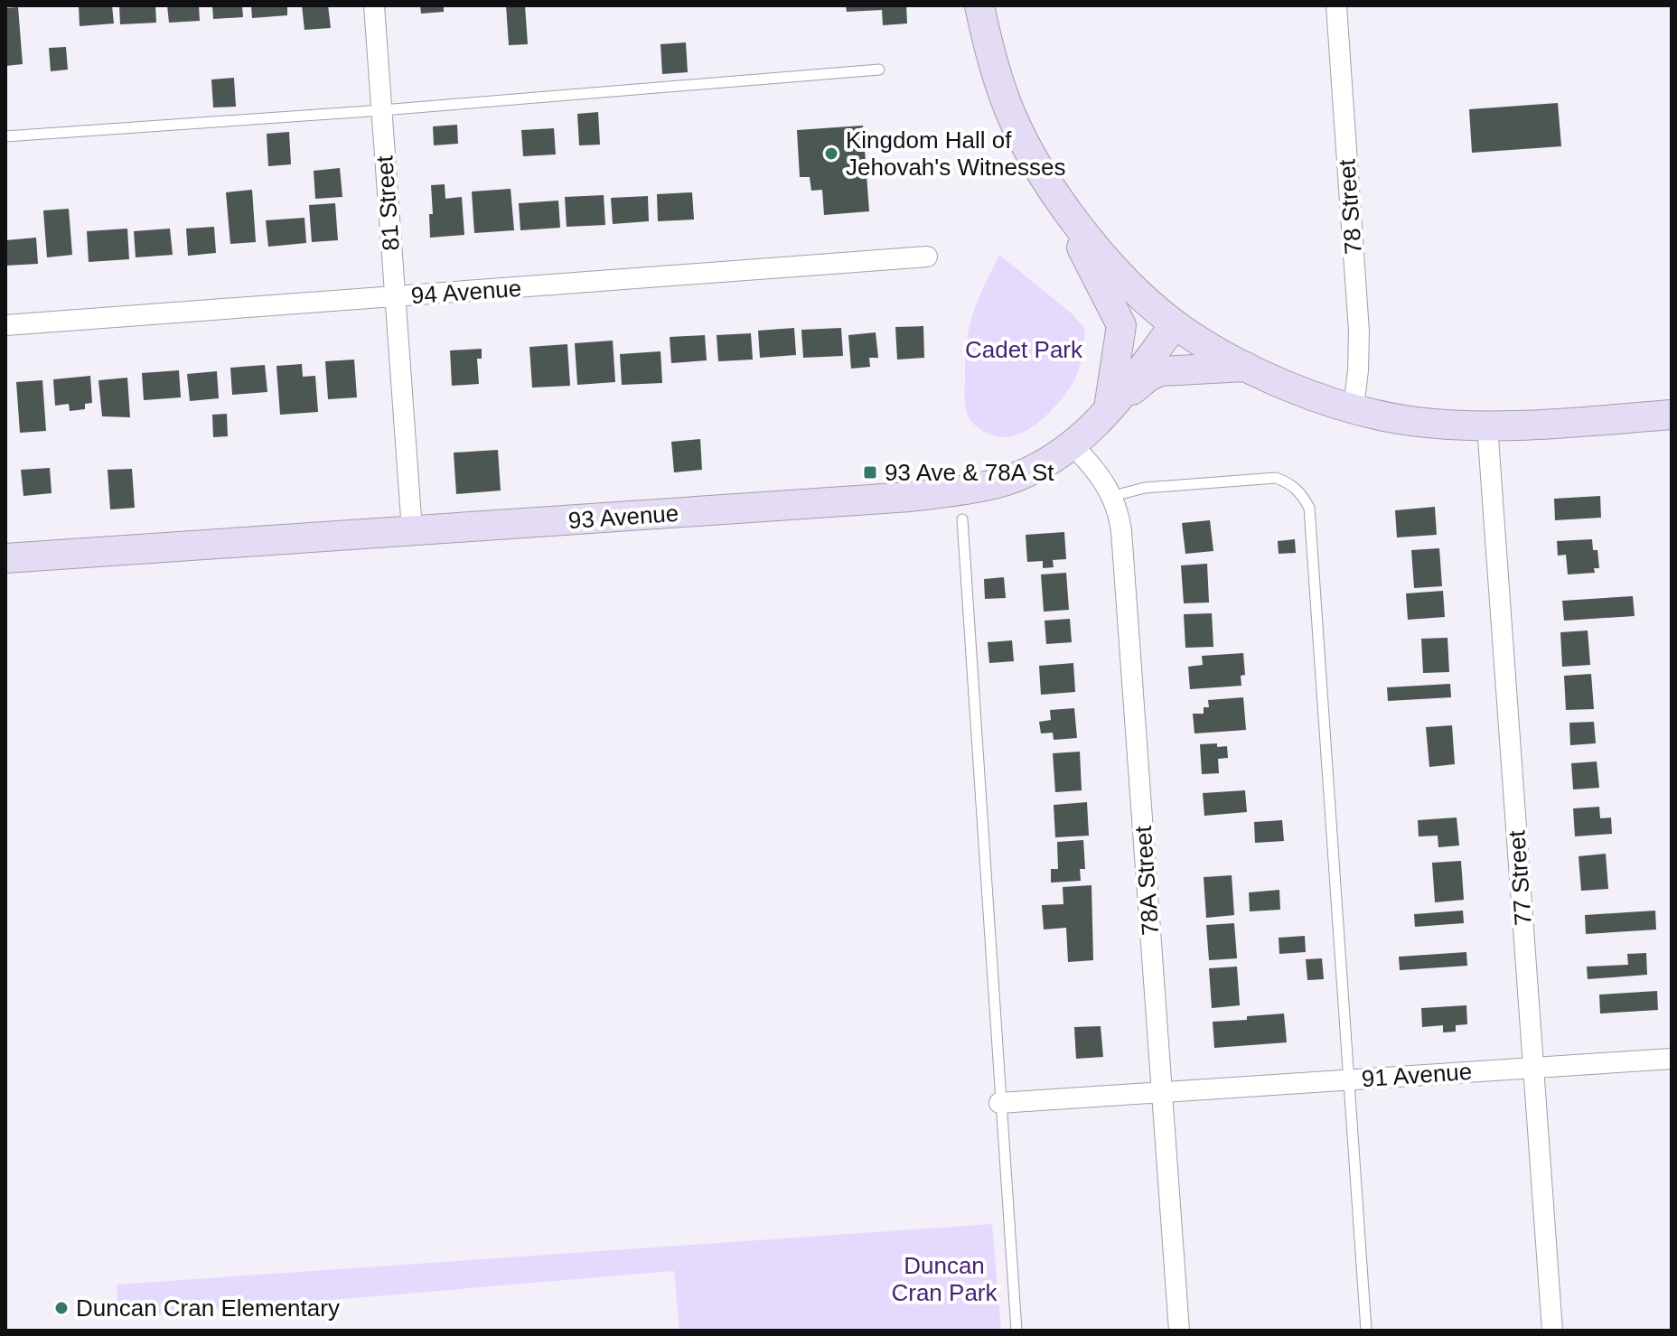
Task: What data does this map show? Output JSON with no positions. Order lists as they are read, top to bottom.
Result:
{
  "streets": {
    "main road": ["93 Avenue"],
    "street": [
      "81 Street",
      "78 Street",
      "94 Avenue",
      "77 Street",
      "78A Street",
      "91 Avenue"
    ]
  },
  "crossings": [
    ["81 Street", "94 Avenue"],
    ["81 Street", "93 Avenue"],
    ["93 Avenue", "78A Street"],
    ["77 Street", "91 Avenue"],
    ["78A Street", "91 Avenue"]
  ],
  "parks": ["Cadet Park", "Duncan Cran Park"],
  "places": {
    "other": ["Kingdom Hall of Jehovah's Witnesses", "Duncan Cran Elementary"],
    "transit": ["93 Ave & 78A St"]
  }
}
